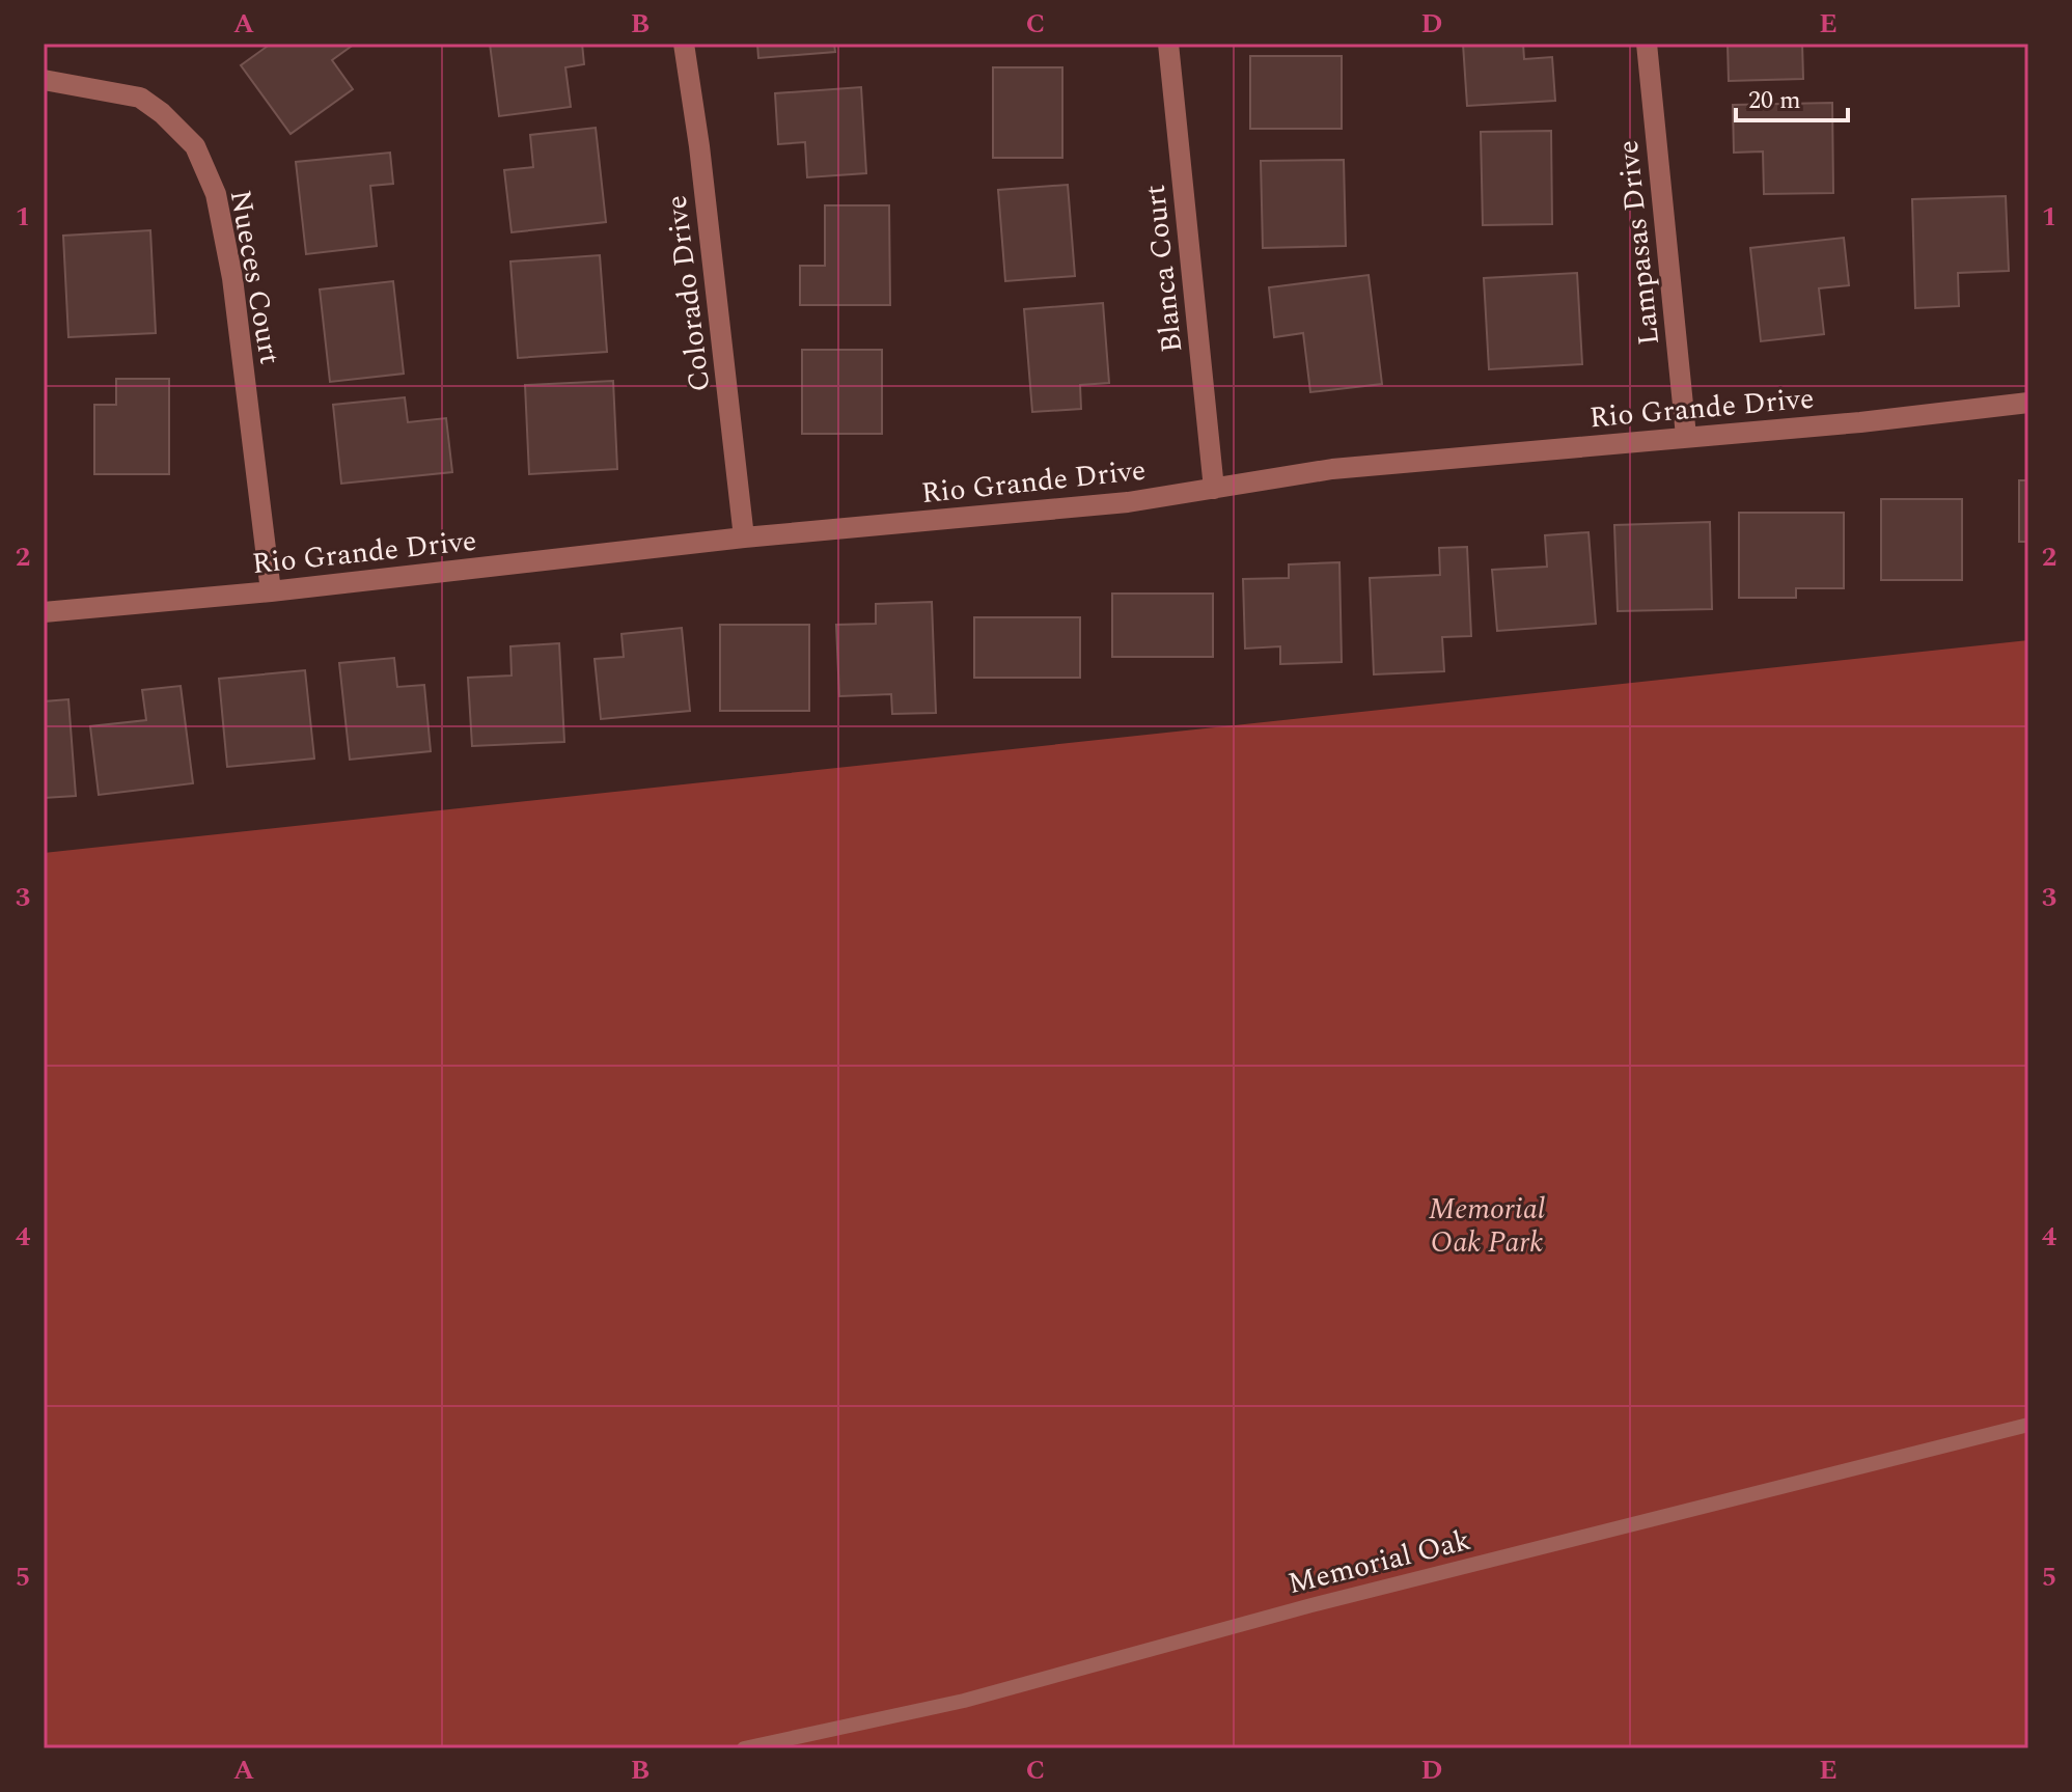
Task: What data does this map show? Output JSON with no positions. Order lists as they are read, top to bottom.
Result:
{
  "streets": {
    "street": [
      "Lampasas Drive",
      "Blanca Court",
      "Nueces Court",
      "Colorado Drive",
      "Rio Grande Drive"
    ],
    "lane": ["Memorial Oak"]
  },
  "crossings": [
    ["Lampasas Drive", "Rio Grande Drive"],
    ["Blanca Court", "Rio Grande Drive"],
    ["Nueces Court", "Rio Grande Drive"],
    ["Colorado Drive", "Rio Grande Drive"]
  ],
  "parks": ["Memorial Oak Park"],
  "scale_bar": "20 m",
  "grid": {
    "columns": [
      "A",
      "B",
      "C",
      "D",
      "E"
    ],
    "rows": [
      "1",
      "2",
      "3",
      "4",
      "5"
    ]
  }
}
